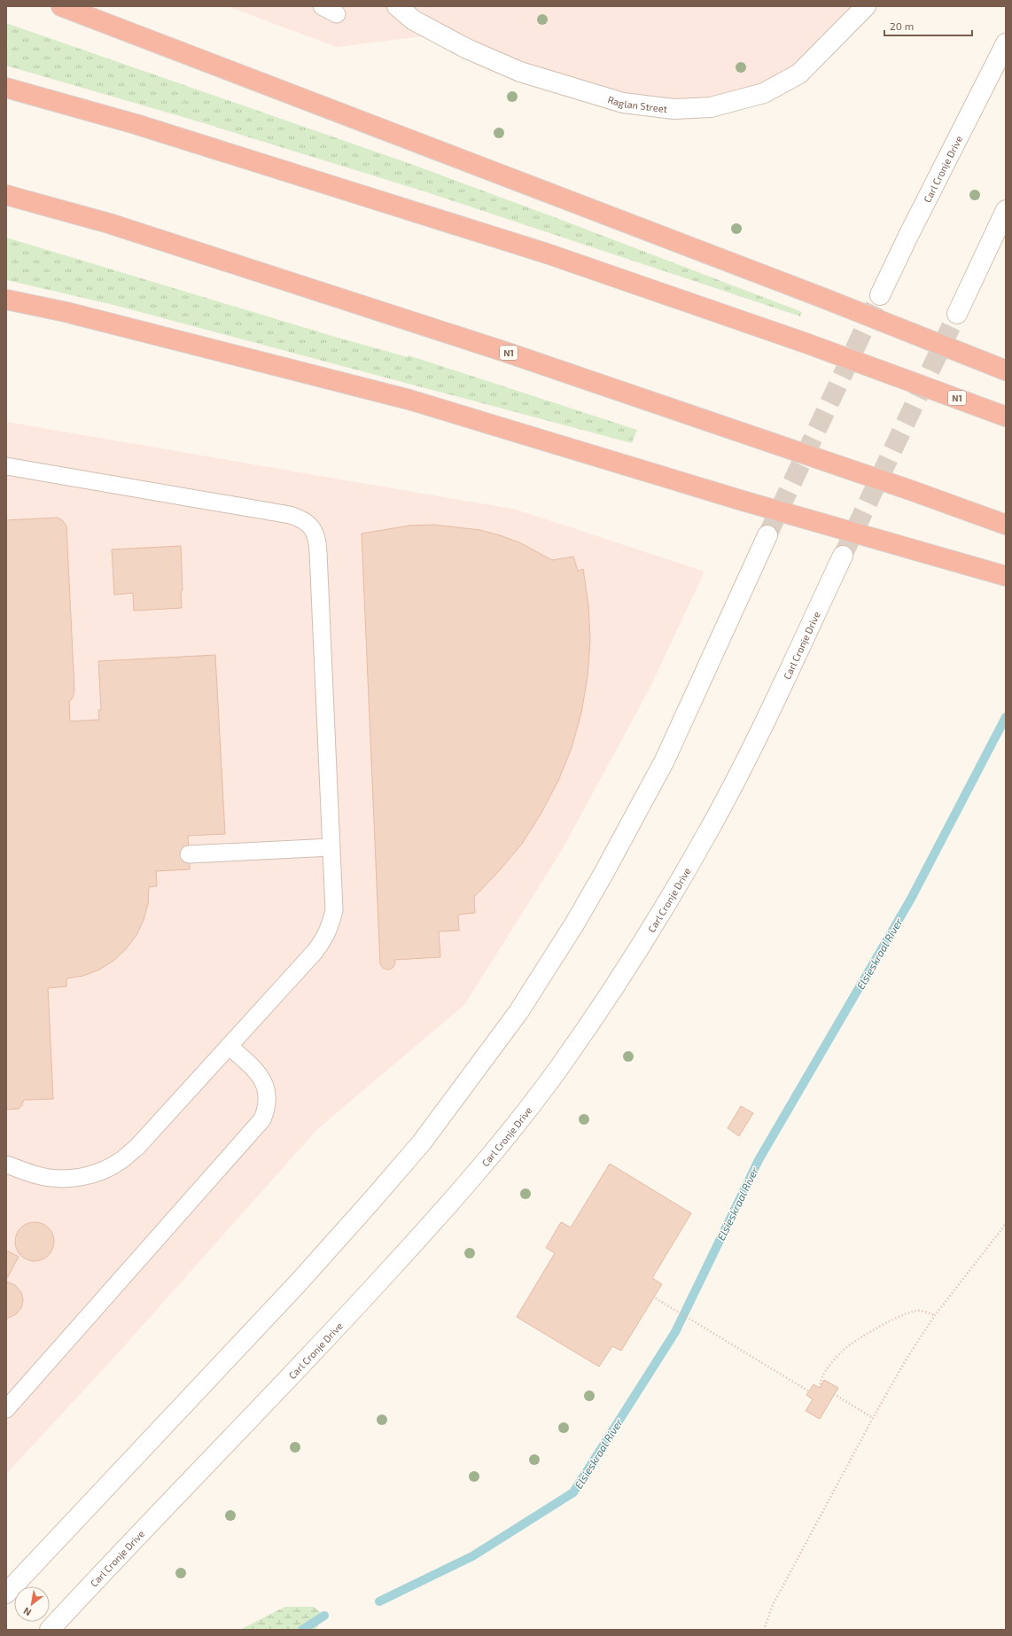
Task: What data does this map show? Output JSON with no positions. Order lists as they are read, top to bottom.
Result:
{
  "streets": {
    "highway": ["N1"],
    "main road": ["Raglan Street", "Carl Cronje Drive"]
  },
  "water": ["Elsieskraal River"],
  "scale_bar": "20 m",
  "north": "bottom left"
}
